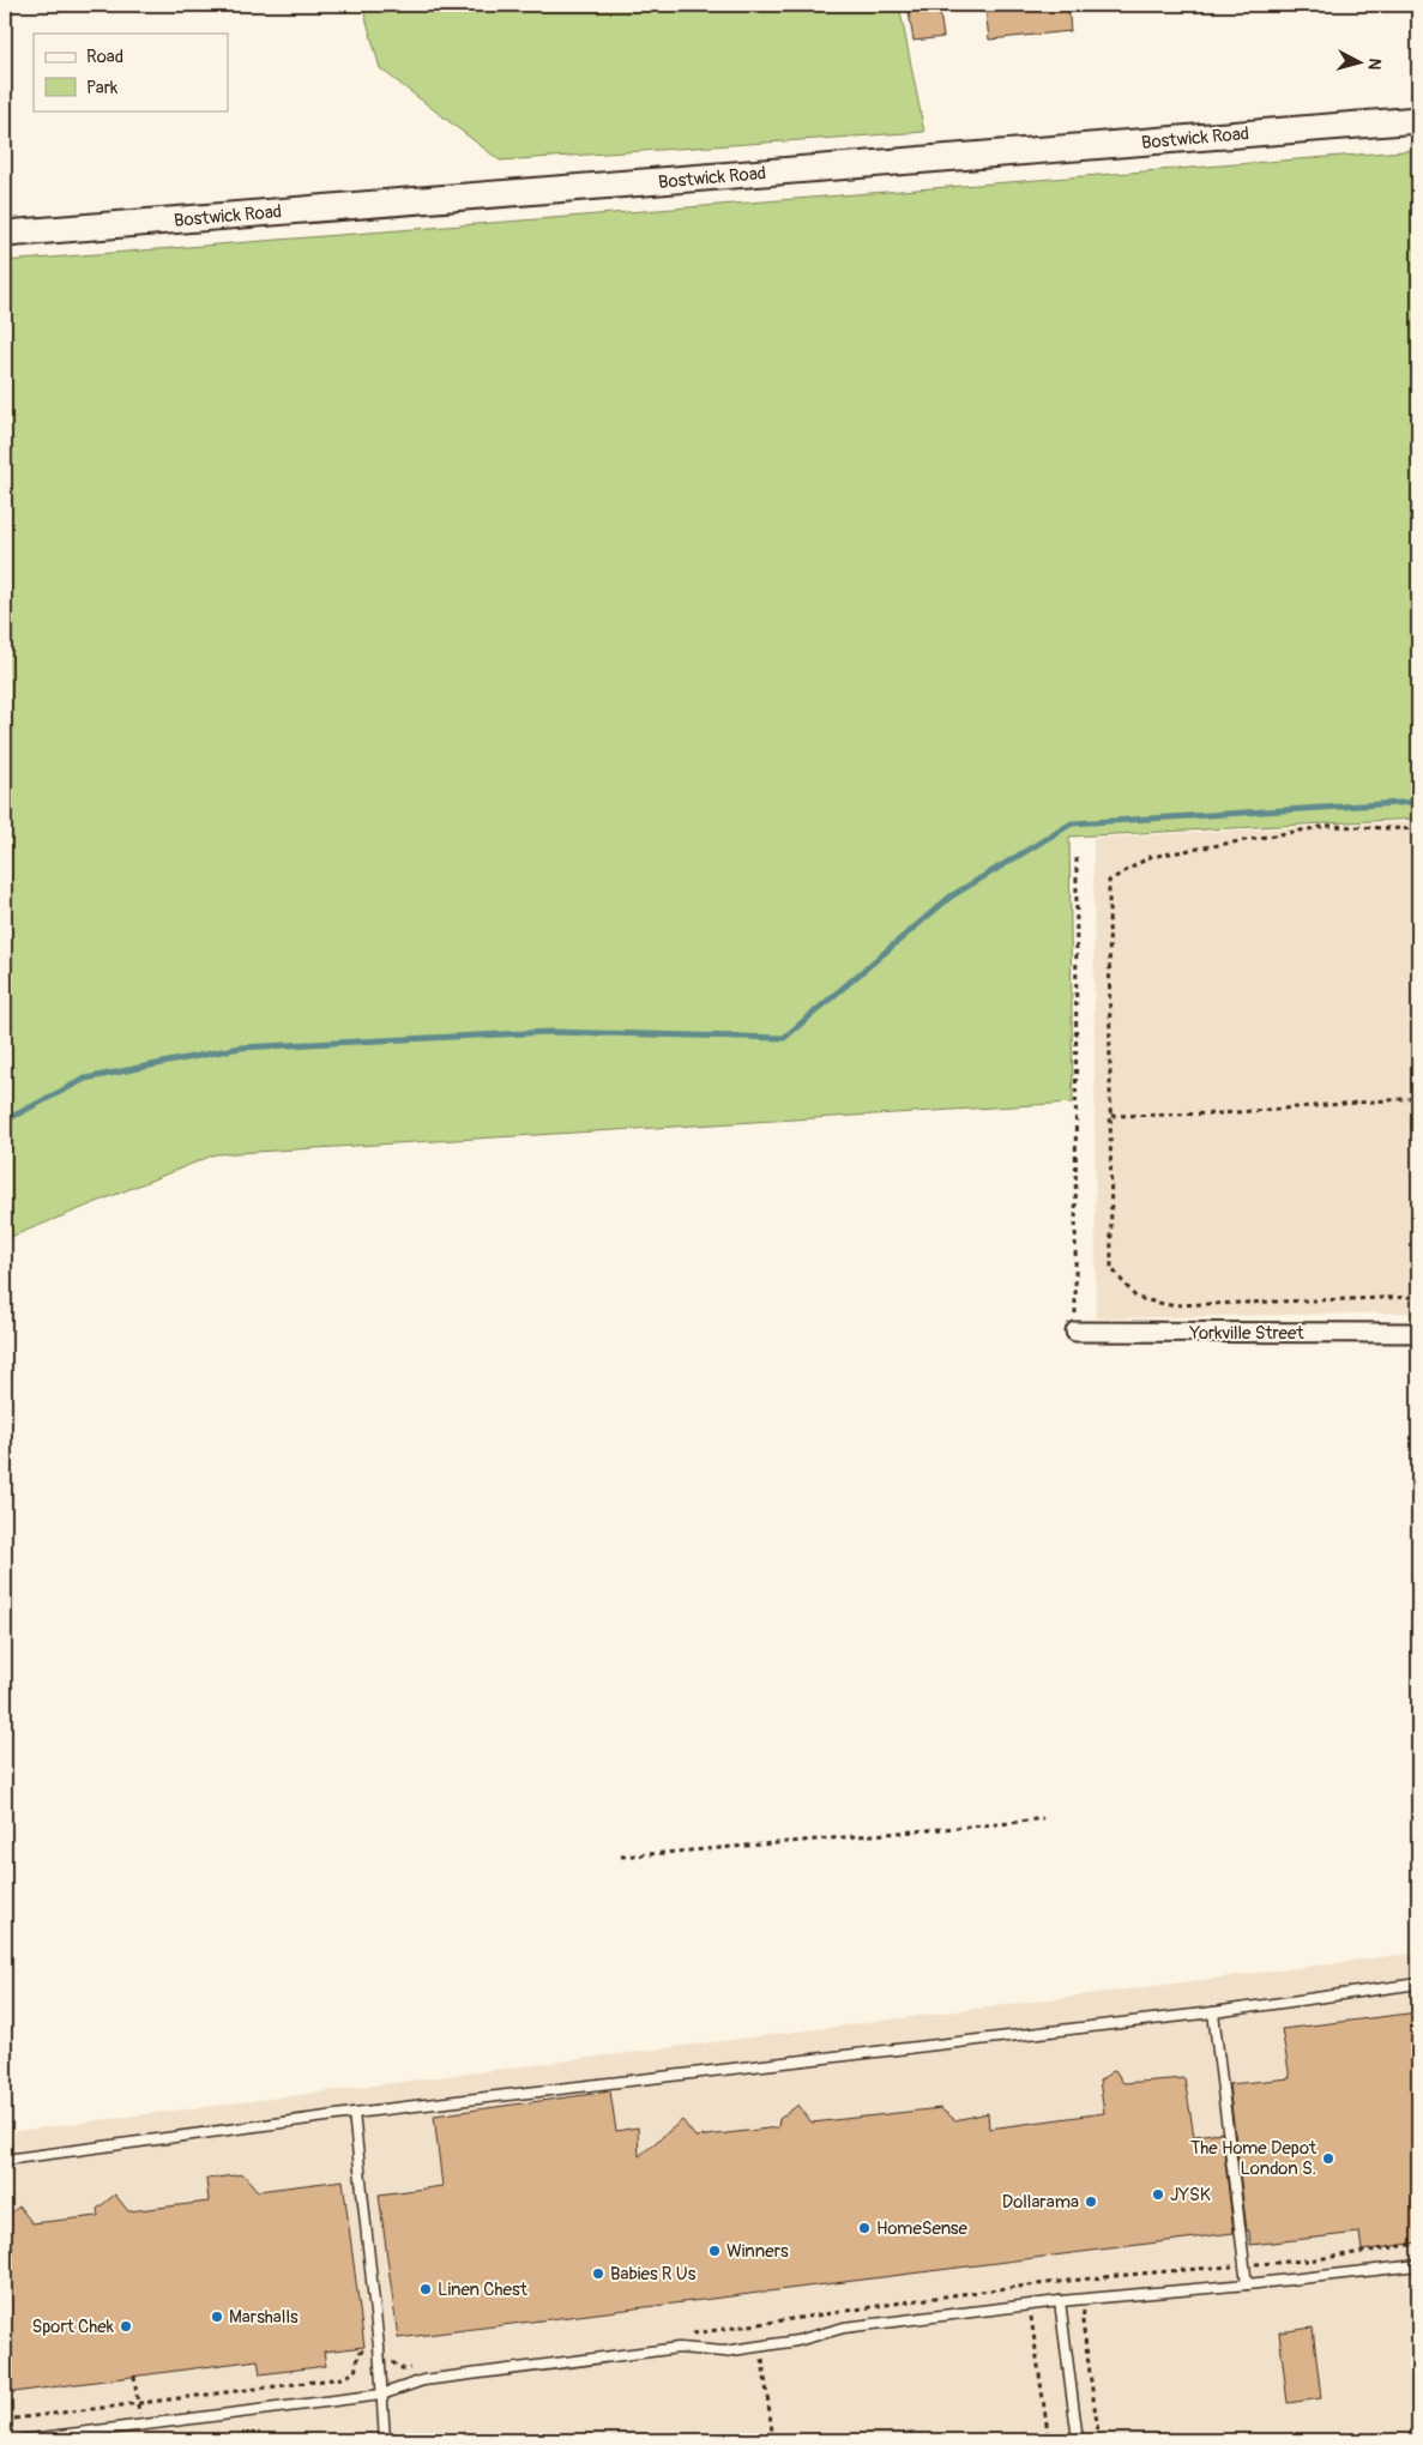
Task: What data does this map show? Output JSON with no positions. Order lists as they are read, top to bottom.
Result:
{
  "streets": {
    "main road": ["Bostwick Road"],
    "street": ["Yorkville Street"]
  },
  "places": [
    "The Home Depot London S.",
    "JYSK",
    "Dollarama",
    "HomeSense",
    "Winners",
    "Babies R Us",
    "Linen Chest",
    "Marshalls",
    "Sport Chek"
  ],
  "legend": ["Road", "Park"],
  "north": "right"
}
